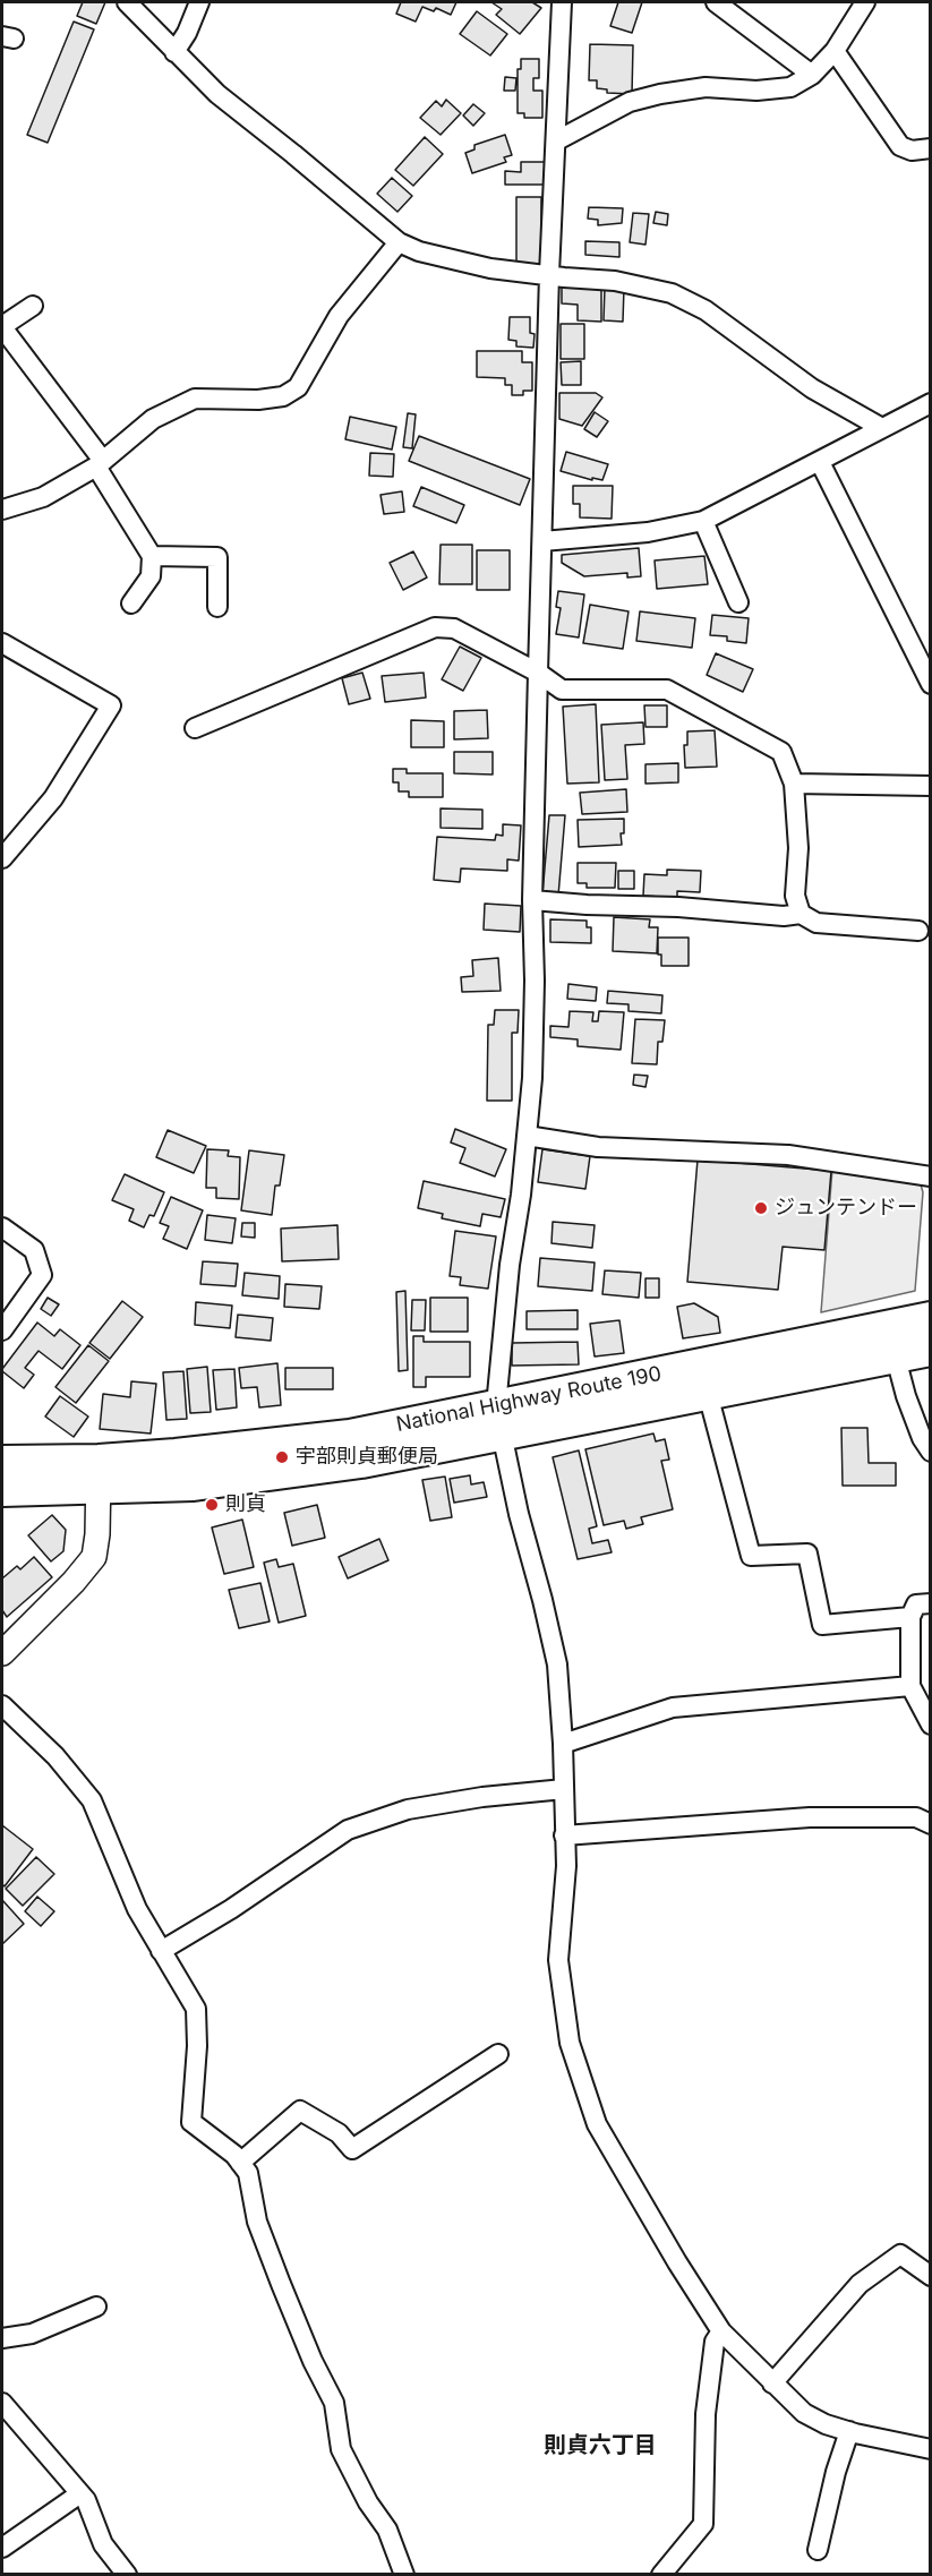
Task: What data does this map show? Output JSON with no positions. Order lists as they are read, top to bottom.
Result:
{
  "streets": {
    "highway": ["National Highway Route 190"]
  },
  "districts": ["則貞六丁目"],
  "places": ["ジュンテンドー", "宇部則貞郵便局", "則貞"]
}
